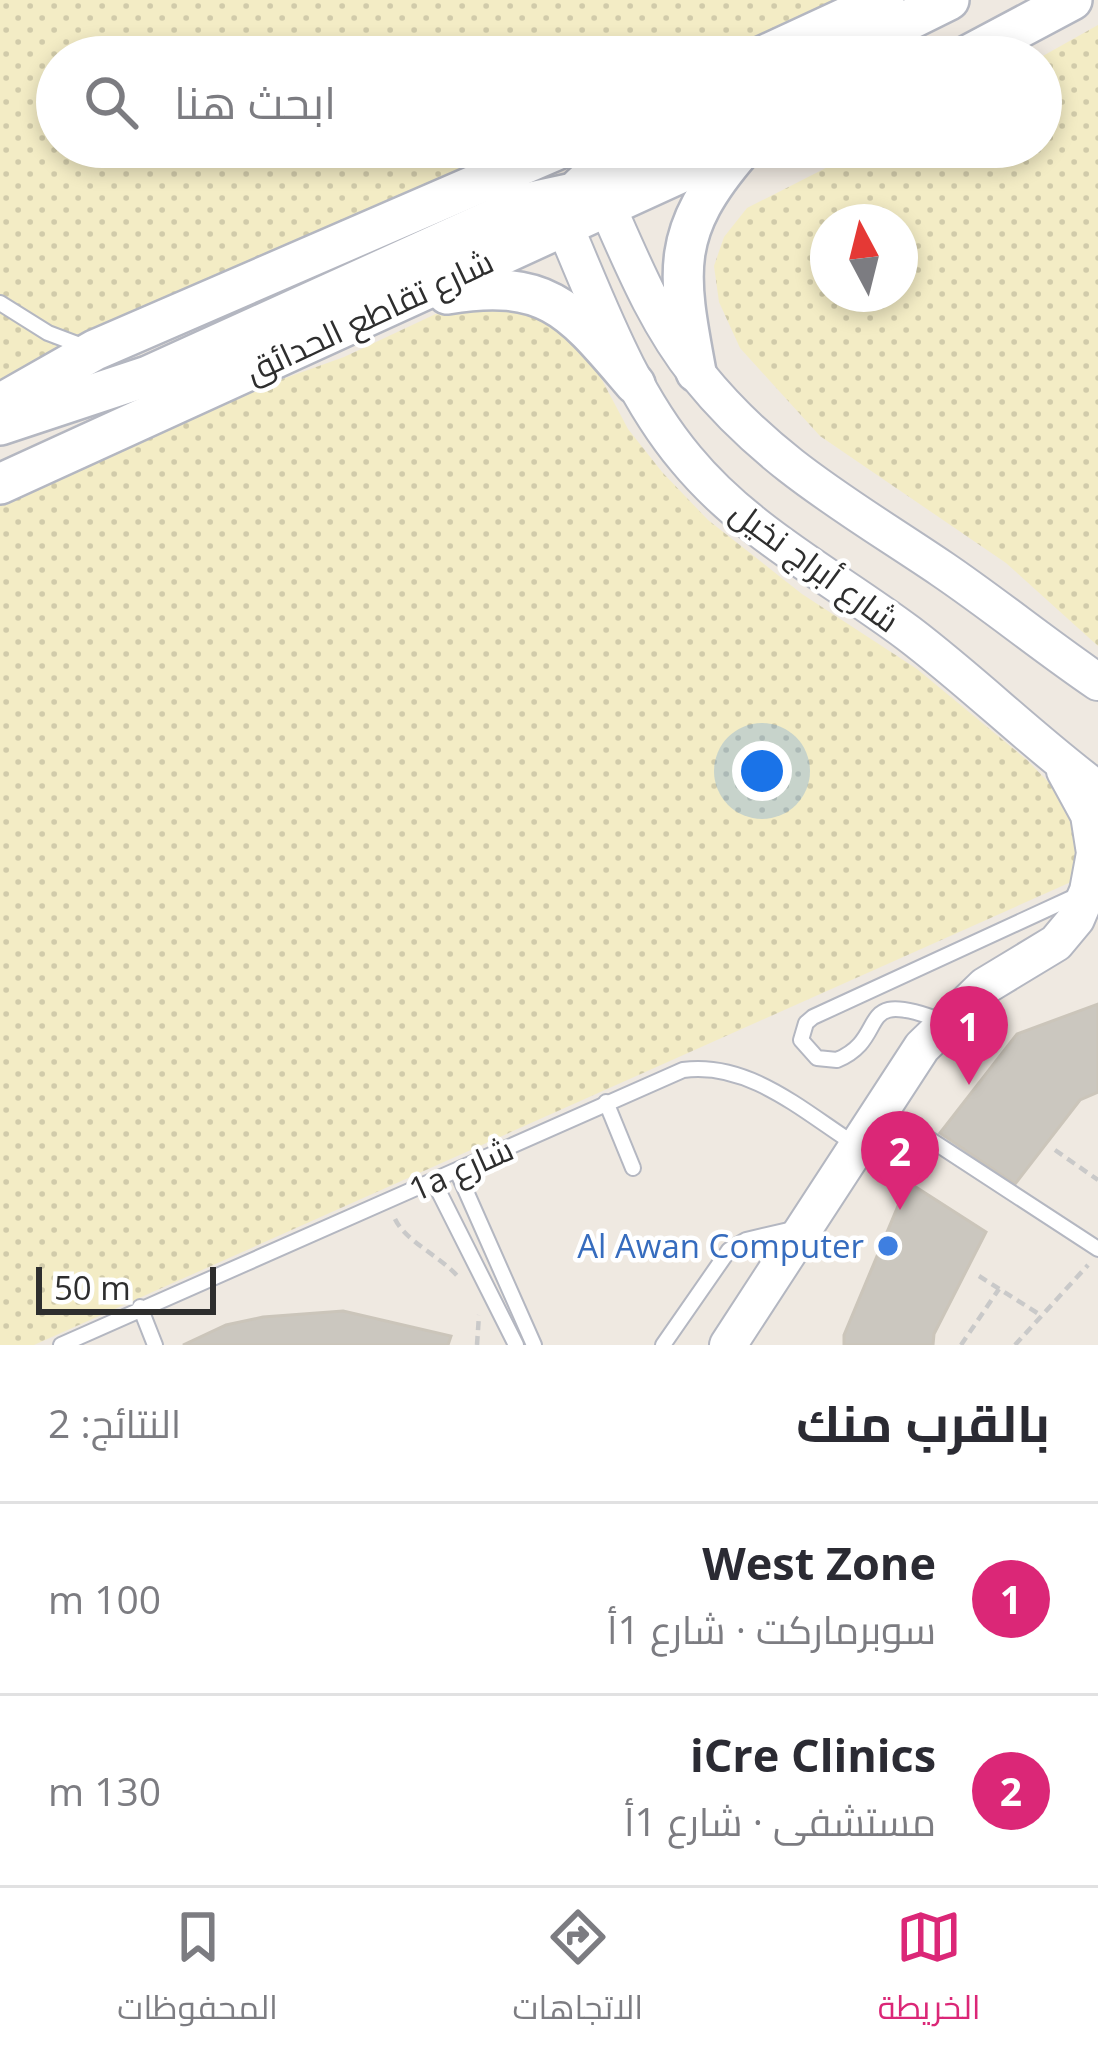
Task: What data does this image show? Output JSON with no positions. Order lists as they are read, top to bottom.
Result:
{
  "streets": {
    "main road": ["شارع تقاطع الحدائق"],
    "street": ["شارع أبراج نخيل"],
    "lane": ["1a شارع"]
  },
  "crossings": [
    ["شارع تقاطع الحدائق", "شارع أبراج نخيل"]
  ],
  "places": ["Al Awan Computer"],
  "scale_bar": "50 m",
  "north": "top",
  "page": {
    "search": "ابحث هنا",
    "pins": ["1", "2"],
    "scale": "50 m",
    "heading": ["بالقرب منك", "النتائج: 2"],
    "list": [
      {
        "mark": "1",
        "name": "West Zone",
        "note": "سوبرماركت · شارع 1أ",
        "value": "100 m"
      },
      {
        "mark": "2",
        "name": "iCre Clinics",
        "note": "مستشفى · شارع 1أ",
        "value": "130 m"
      }
    ],
    "nav": ["الخريطة", "الاتجاهات", "المحفوظات"]
  }
}
